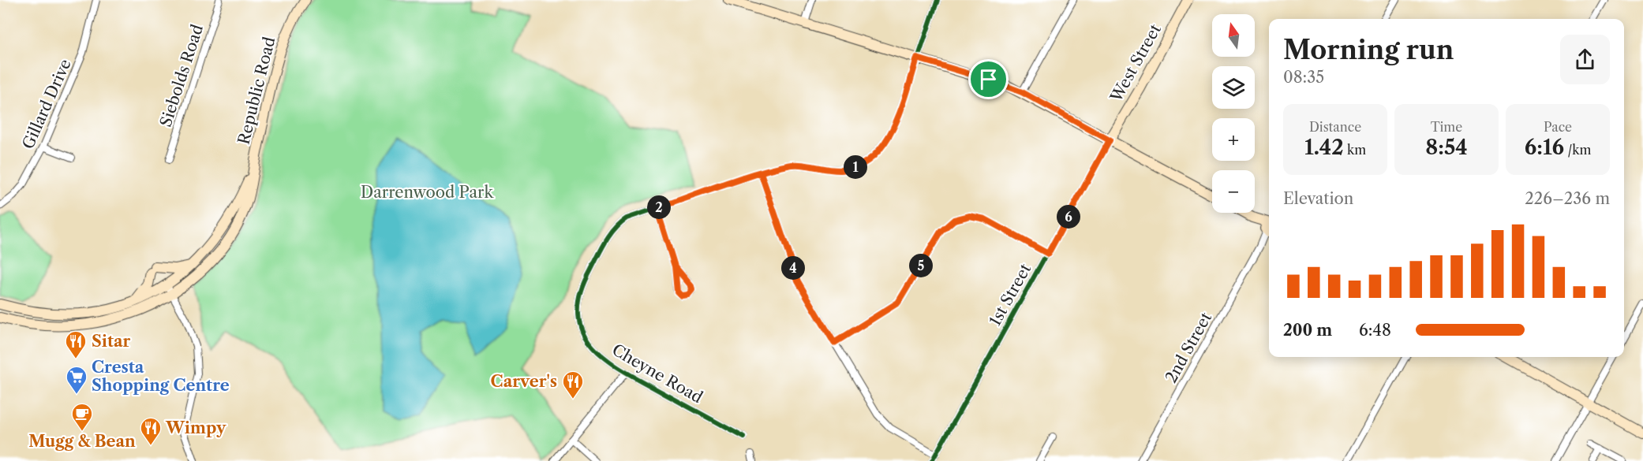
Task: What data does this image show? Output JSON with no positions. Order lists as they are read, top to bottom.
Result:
{
  "streets": {
    "main road": ["West Street", "Republic Road"],
    "street": [
      "Siebolds Road",
      "Gillard Drive",
      "1st Street",
      "2nd Street",
      "Cheyne Road"
    ]
  },
  "crossings": [
    ["West Street", "1st Street"]
  ],
  "parks": ["Darrenwood Park"],
  "places": {
    "restaurant": ["Sitar", "Carver's", "Wimpy"],
    "supermarket": ["Cresta Shopping Centre"],
    "cafe": ["Mugg & Bean"]
  },
  "north": "top",
  "page": {
    "map_buttons": ["+", "−"],
    "heading": ["Morning run", "08:35"],
    "stats": [
      ["Distance", "1.42 km"],
      ["Time", "8:54"],
      ["Pace", "6:16 /km"]
    ],
    "pins": [
      "1",
      "2",
      "6",
      "5",
      "4"
    ],
    "chart": ["Elevation", "226–236 m"],
    "list": [
      {
        "name": "200 m",
        "note": "6:48"
      }
    ]
  }
}
